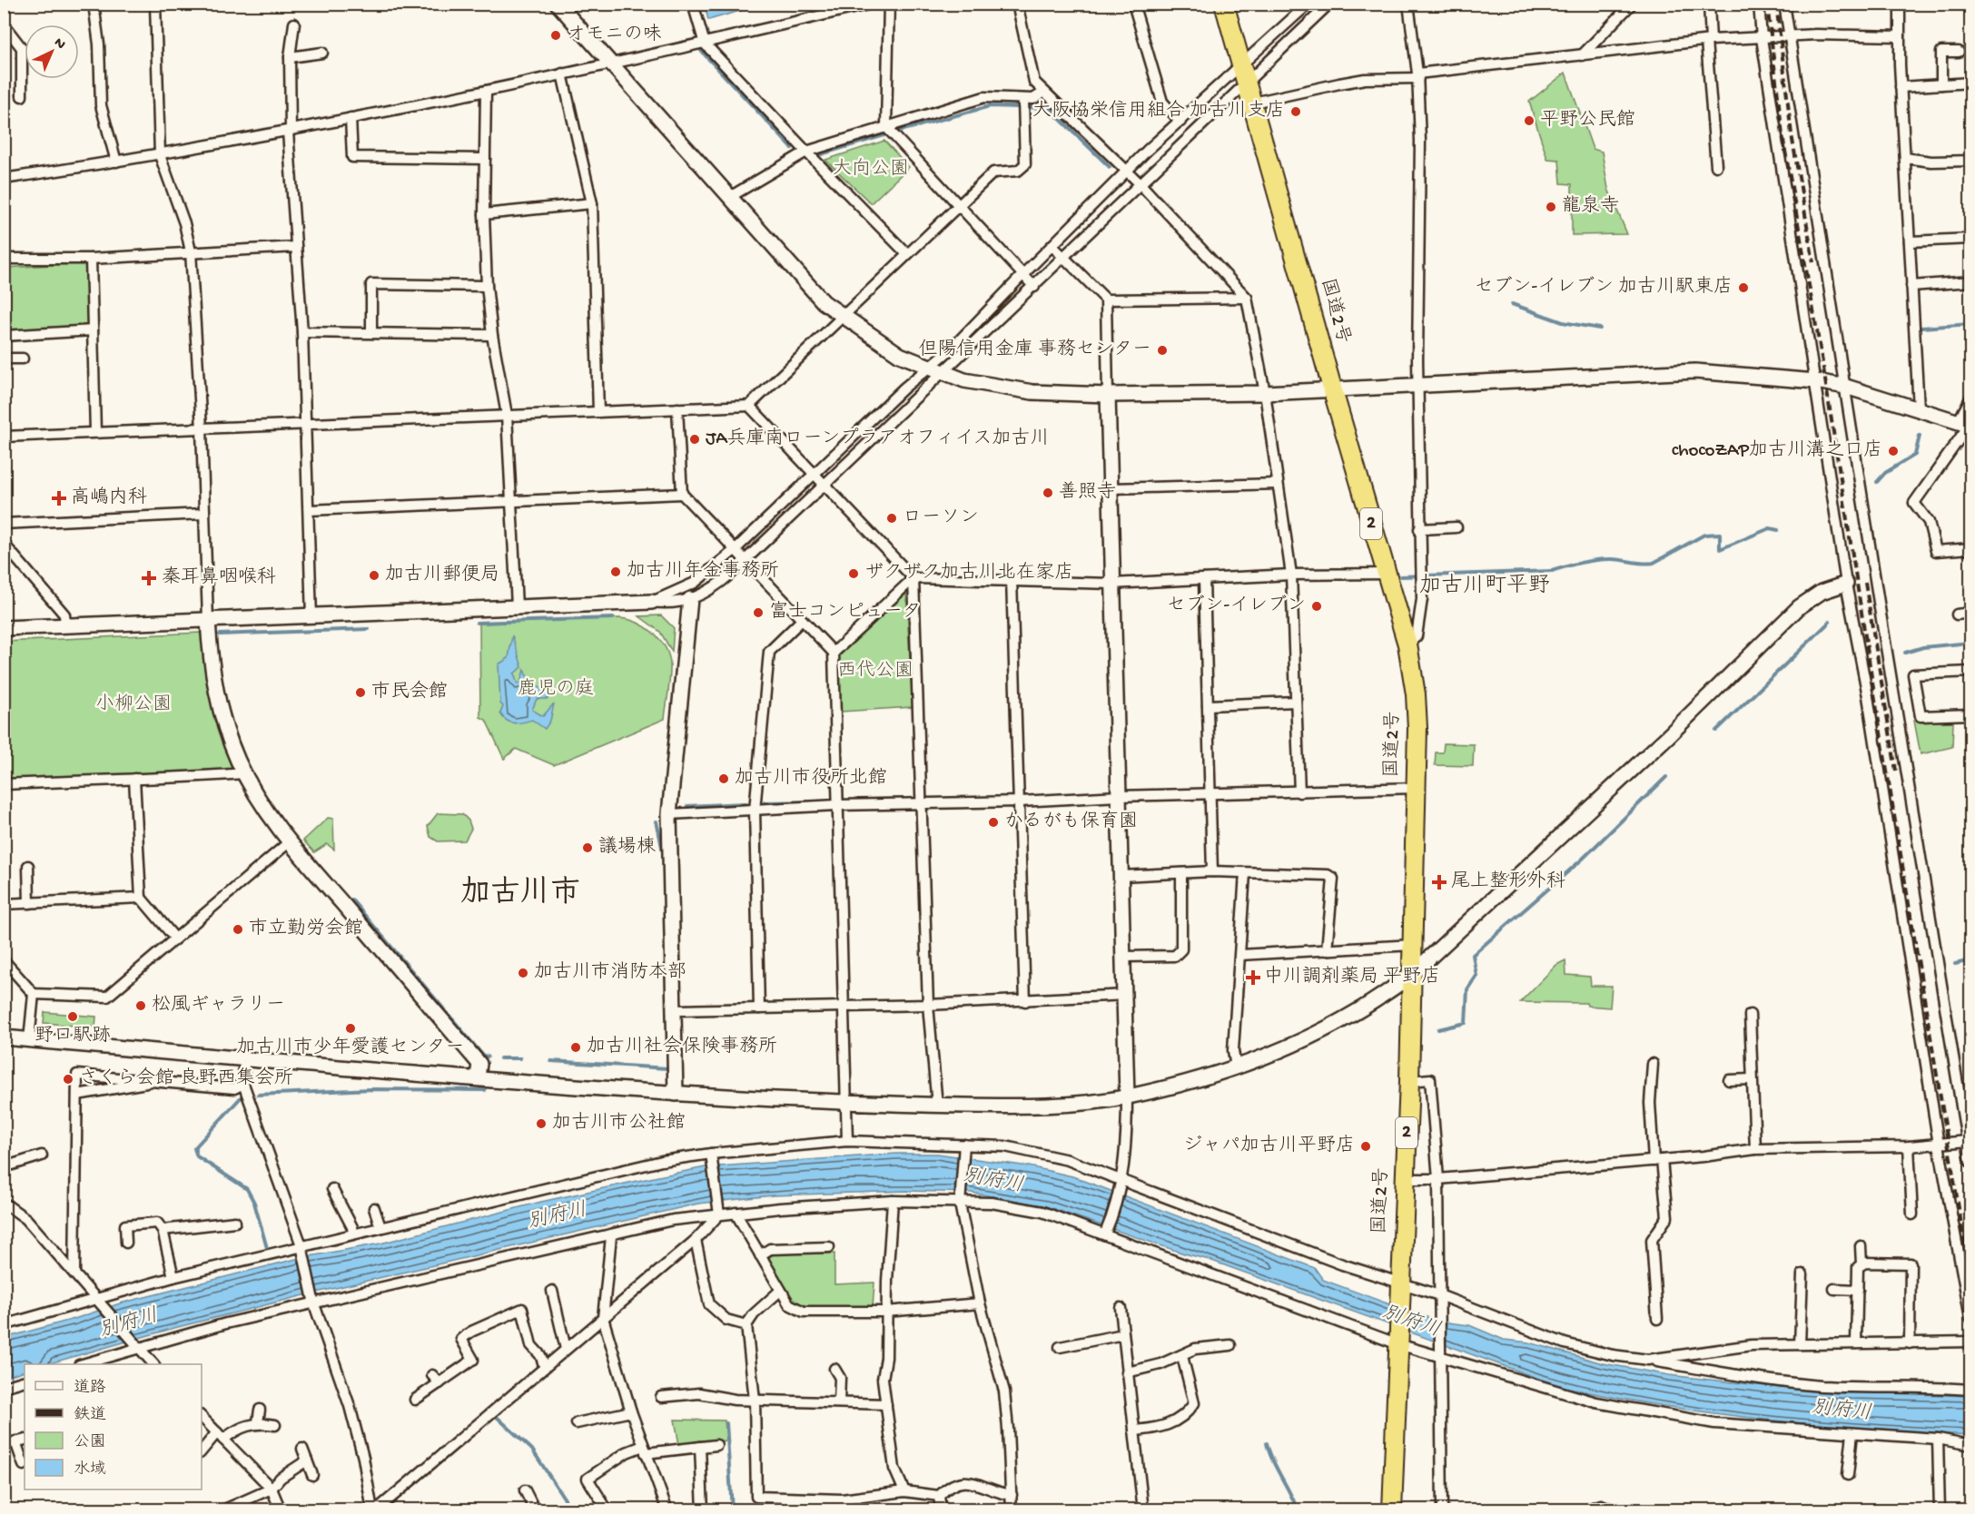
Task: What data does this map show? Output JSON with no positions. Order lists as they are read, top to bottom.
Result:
{
  "streets": {
    "highway": ["国道2号", "2"]
  },
  "districts": ["加古川町平野", "加古川市"],
  "water": ["別府川"],
  "parks": [
    "大向公園",
    "西代公園",
    "鹿児の庭",
    "小柳公園"
  ],
  "places": {
    "other": [
      "オモニの味",
      "大阪協栄信用組合 加古川支店",
      "平野公民館",
      "龍泉寺",
      "セブン-イレブン 加古川駅東店",
      "但陽信用金庫 事務センター",
      "JA兵庫南ローンプラアオフィイス加古川",
      "chocoZAP加古川溝之口店",
      "善照寺",
      "ローソン",
      "加古川年金事務所",
      "ザクザク加古川北在家店",
      "加古川郵便局",
      "セブン-イレブン",
      "富士コンピュータ",
      "市民会館",
      "加古川市役所北館",
      "かるがも保育園",
      "議場棟",
      "市立勤労会館",
      "加古川市消防本部",
      "松風ギャラリー",
      "野口駅跡",
      "加古川市少年愛護センター",
      "加古川社会保険事務所",
      "さくら会館 良野西集会所",
      "加古川市公社館",
      "ジャパ加古川平野店"
    ],
    "health": [
      "高嶋内科",
      "秦耳鼻咽喉科",
      "尾上整形外科",
      "中川調剤薬局 平野店"
    ]
  },
  "legend": [
    "道路",
    "鉄道",
    "公園",
    "水域"
  ],
  "north": "top right"
}
